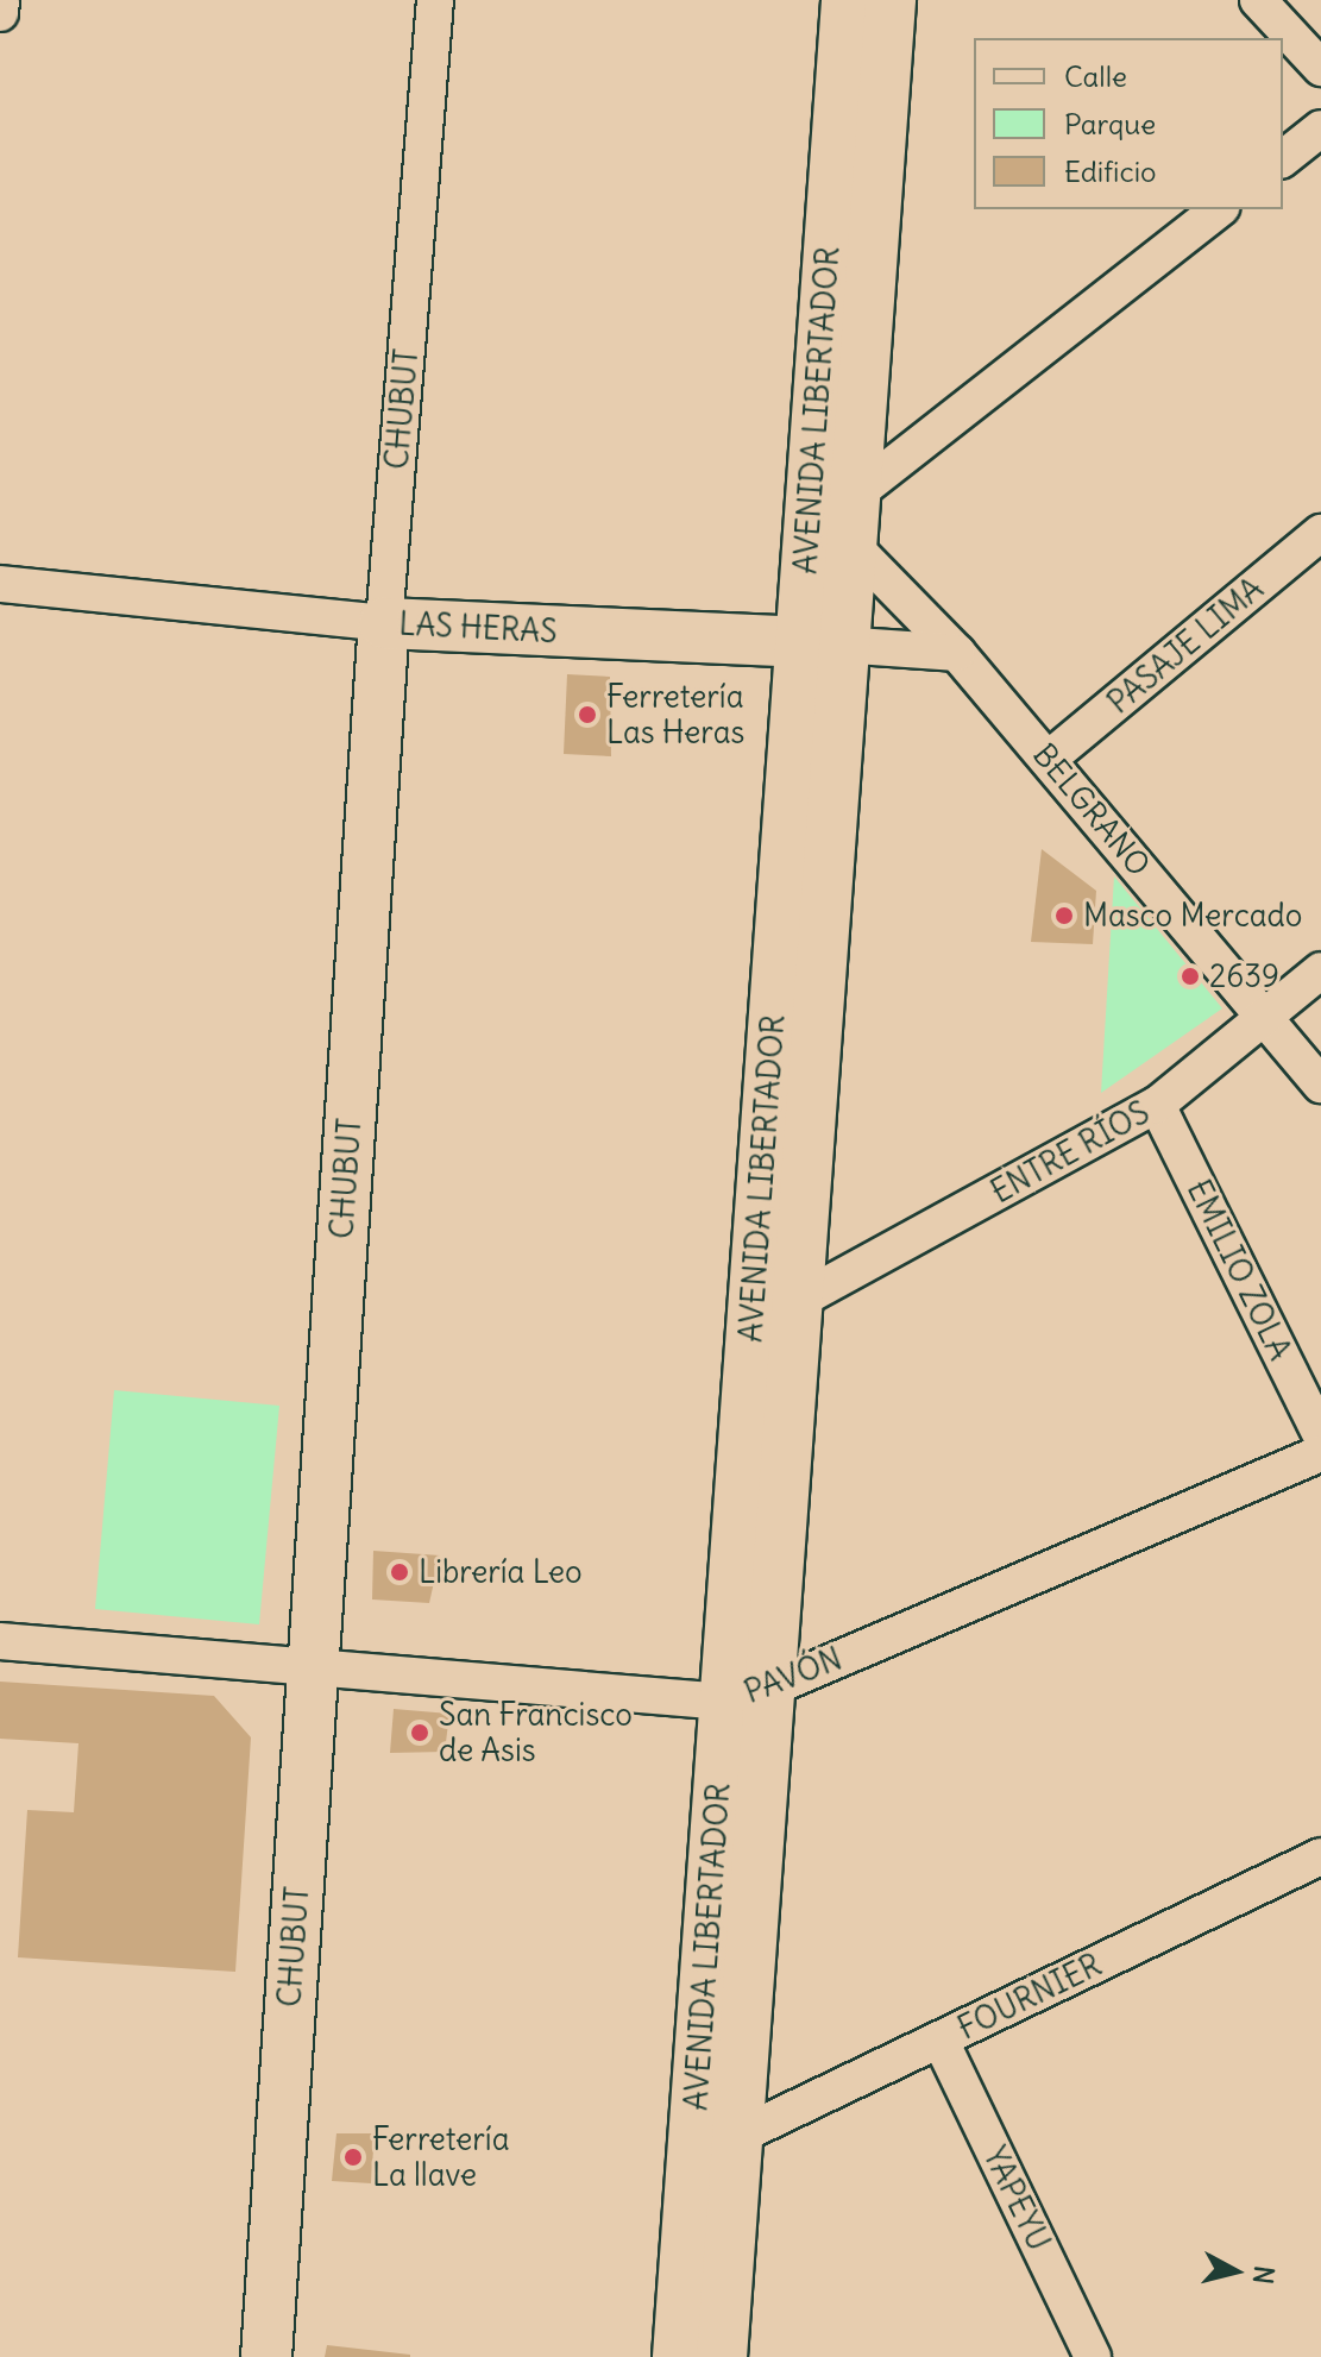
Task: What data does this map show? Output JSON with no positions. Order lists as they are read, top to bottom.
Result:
{
  "streets": {
    "main road": ["CHUBUT", "AVENIDA LIBERTADOR", "LAS HERAS"],
    "street": [
      "PASAJE LIMA",
      "BELGRANO",
      "ENTRE RÍOS",
      "EMILIO ZOLA",
      "PAVÓN",
      "FOURNIER",
      "YAPEYU"
    ]
  },
  "crossings": [
    ["CHUBUT", "LAS HERAS"],
    ["CHUBUT", "PAVÓN"],
    ["AVENIDA LIBERTADOR", "LAS HERAS"],
    ["AVENIDA LIBERTADOR", "BELGRANO"],
    ["AVENIDA LIBERTADOR", "ENTRE RÍOS"],
    ["AVENIDA LIBERTADOR", "PAVÓN"],
    ["AVENIDA LIBERTADOR", "FOURNIER"],
    ["LAS HERAS", "BELGRANO"],
    ["PASAJE LIMA", "BELGRANO"],
    ["BELGRANO", "ENTRE RÍOS"],
    ["ENTRE RÍOS", "EMILIO ZOLA"],
    ["FOURNIER", "YAPEYU"]
  ],
  "places": [
    "Ferretería Las Heras",
    "Masco Mercado",
    "2639",
    "Librería Leo",
    "San Francisco de Asis",
    "Ferretería La llave"
  ],
  "legend": ["Calle", "Parque", "Edificio"],
  "north": "right"
}
